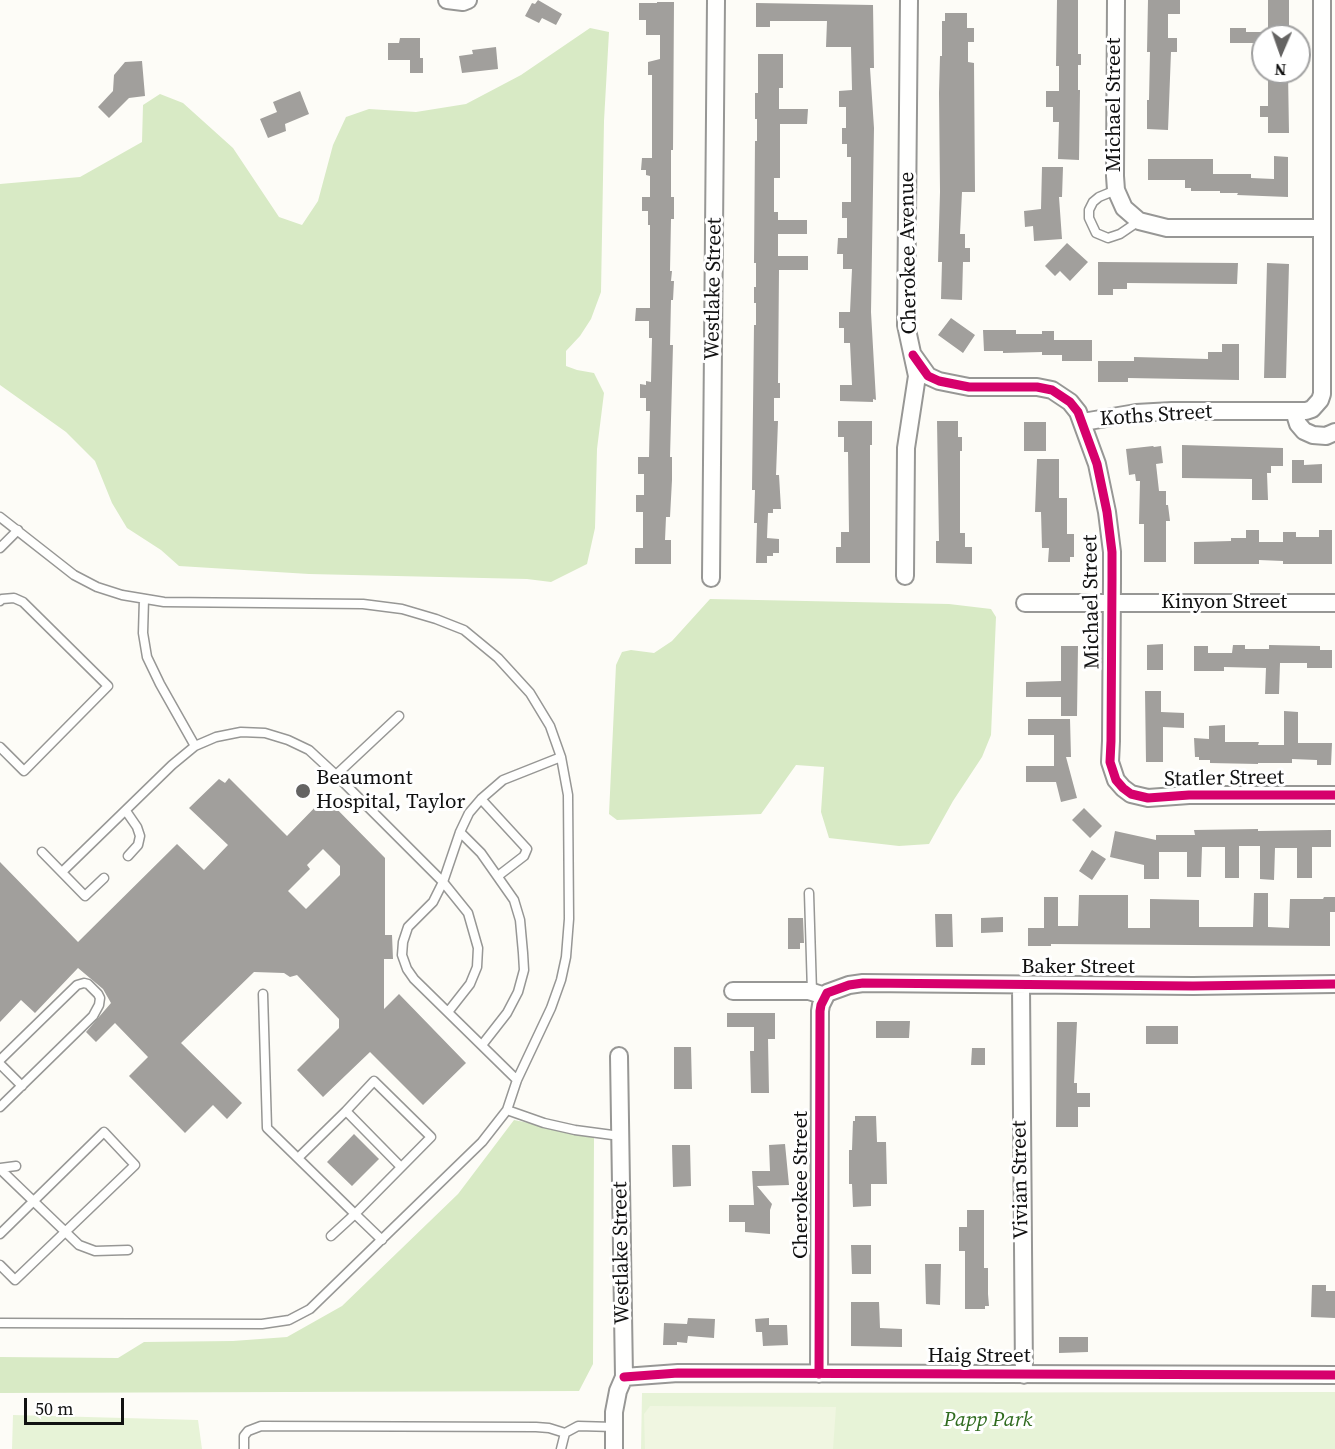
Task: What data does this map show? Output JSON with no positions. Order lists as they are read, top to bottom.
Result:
{
  "streets": {
    "street": [
      "Michael Street",
      "Cherokee Avenue",
      "Westlake Street",
      "Koths Street",
      "Kinyon Street",
      "Statler Street",
      "Baker Street",
      "Vivian Street",
      "Cherokee Street",
      "Haig Street"
    ]
  },
  "crossings": [
    ["Michael Street", "Koths Street"],
    ["Michael Street", "Kinyon Street"],
    ["Michael Street", "Statler Street"],
    ["Cherokee Avenue", "Koths Street"],
    ["Westlake Street", "Haig Street"],
    ["Baker Street", "Vivian Street"],
    ["Baker Street", "Cherokee Street"],
    ["Vivian Street", "Haig Street"],
    ["Cherokee Street", "Haig Street"]
  ],
  "parks": ["Papp Park"],
  "places": ["Beaumont Hospital, Taylor"],
  "scale_bar": "50 m",
  "north": "bottom"
}
